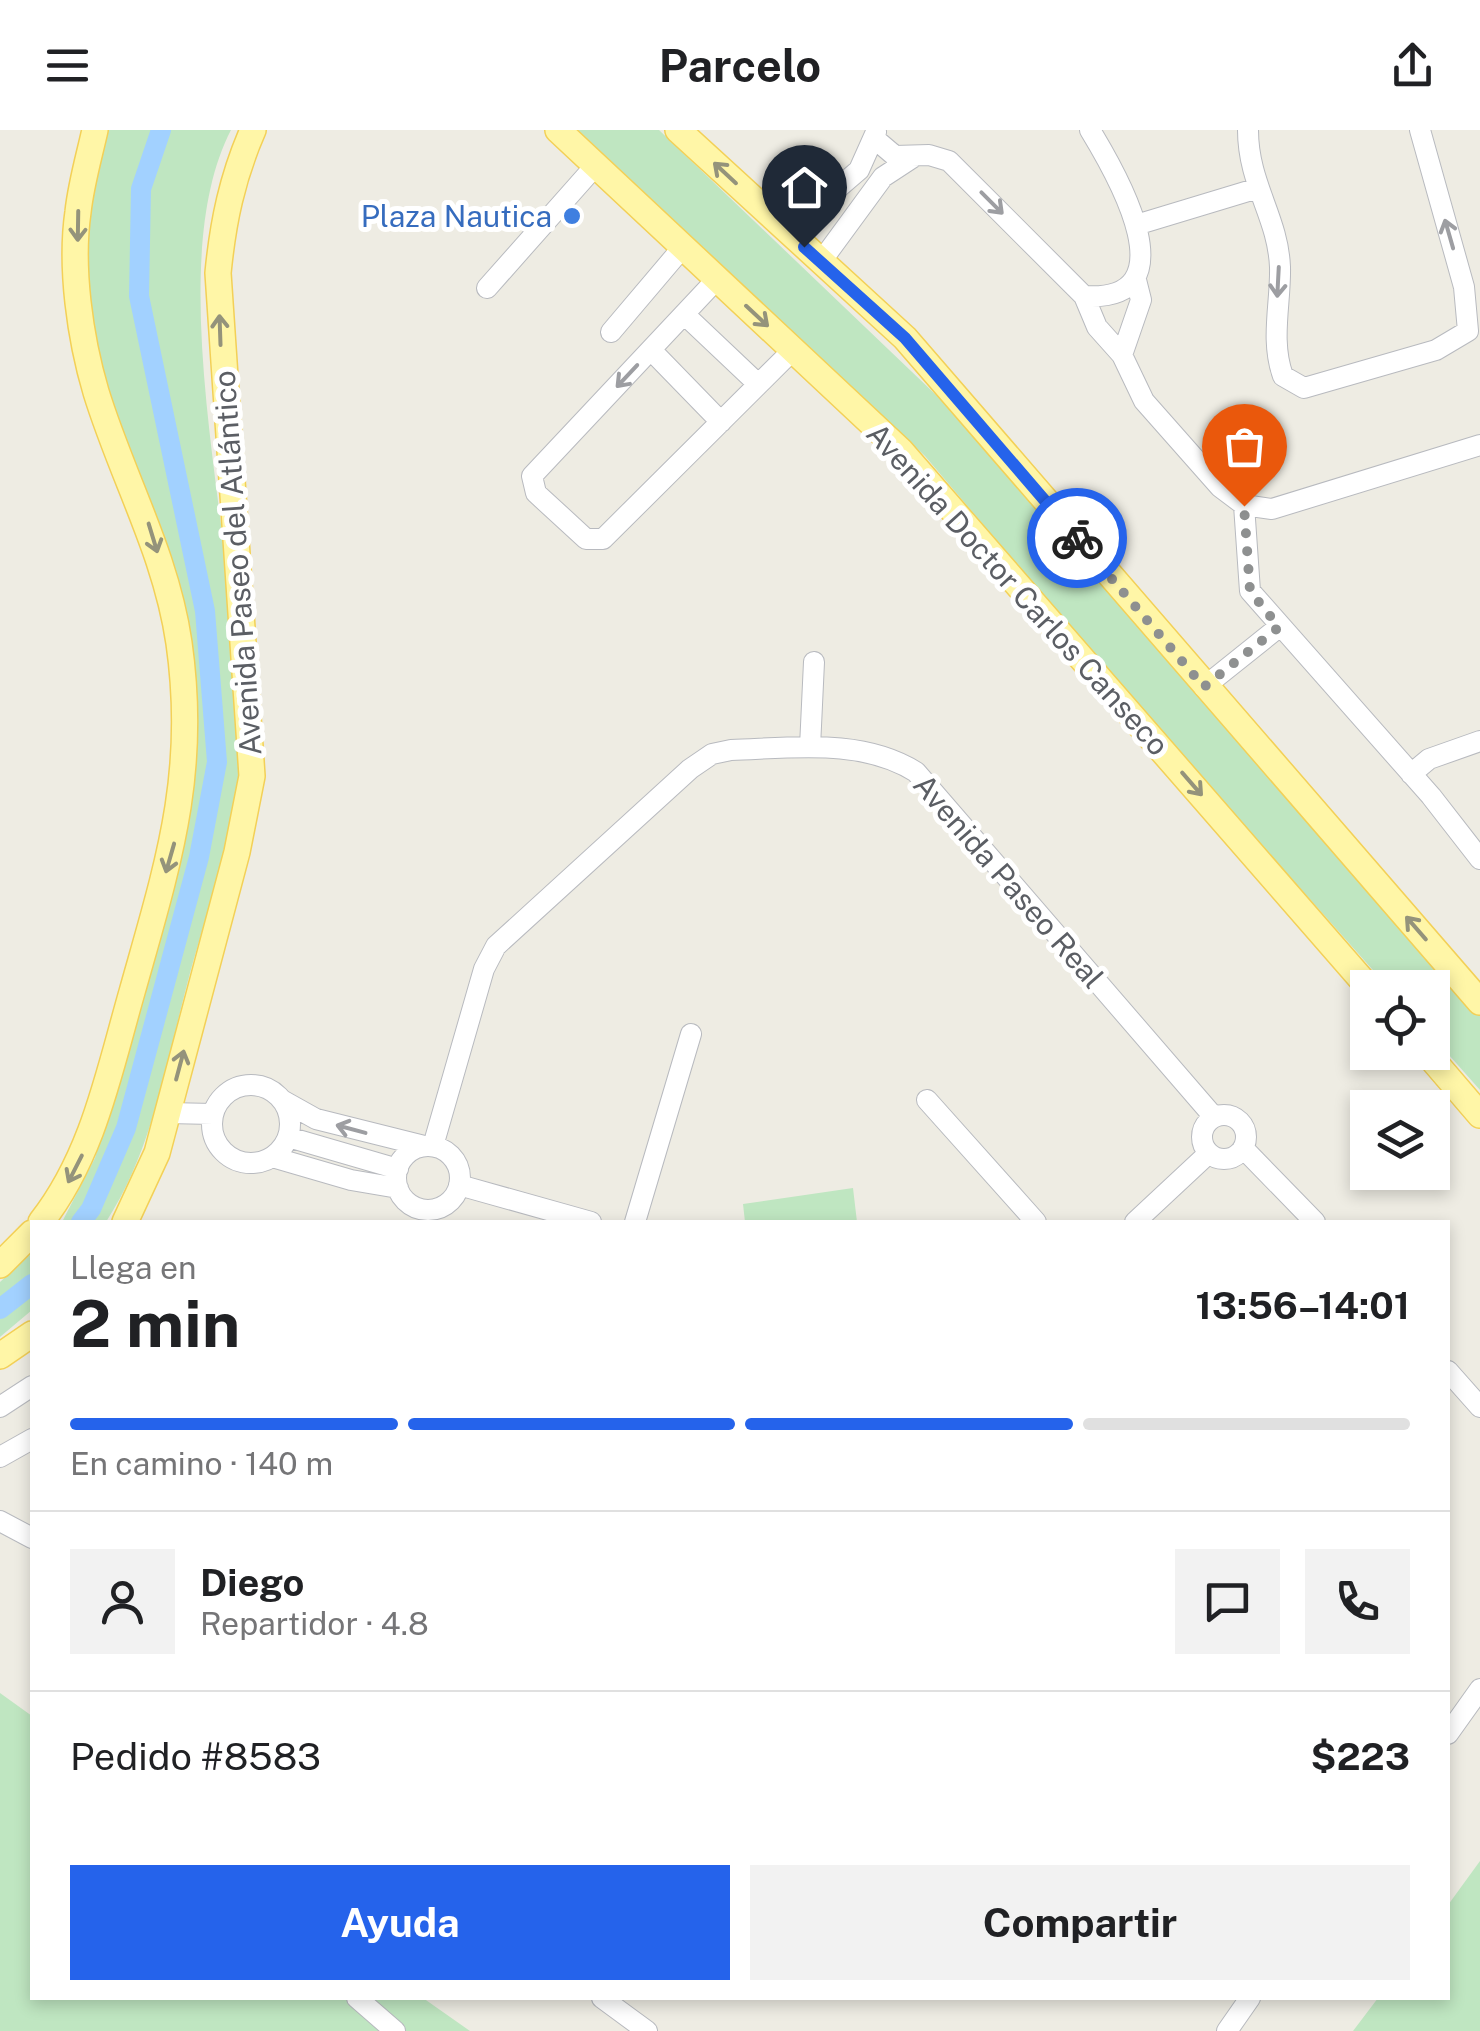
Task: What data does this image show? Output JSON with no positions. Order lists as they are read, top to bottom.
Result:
{
  "streets": {
    "main road": ["Avenida Paseo del Atlántico", "Avenida Doctor Carlos Canseco"],
    "street": ["Avenida Paseo Real"]
  },
  "places": ["Plaza Nautica"],
  "page": {
    "header": "Parcelo",
    "heading": ["2 min", "Llega en", "13:56–14:01"],
    "panel": [
      "Diego",
      "Repartidor · 4.8",
      "Pedido #8583",
      "$223"
    ],
    "bar": "En camino · 140 m",
    "buttons": ["Ayuda", "Compartir"]
  }
}
